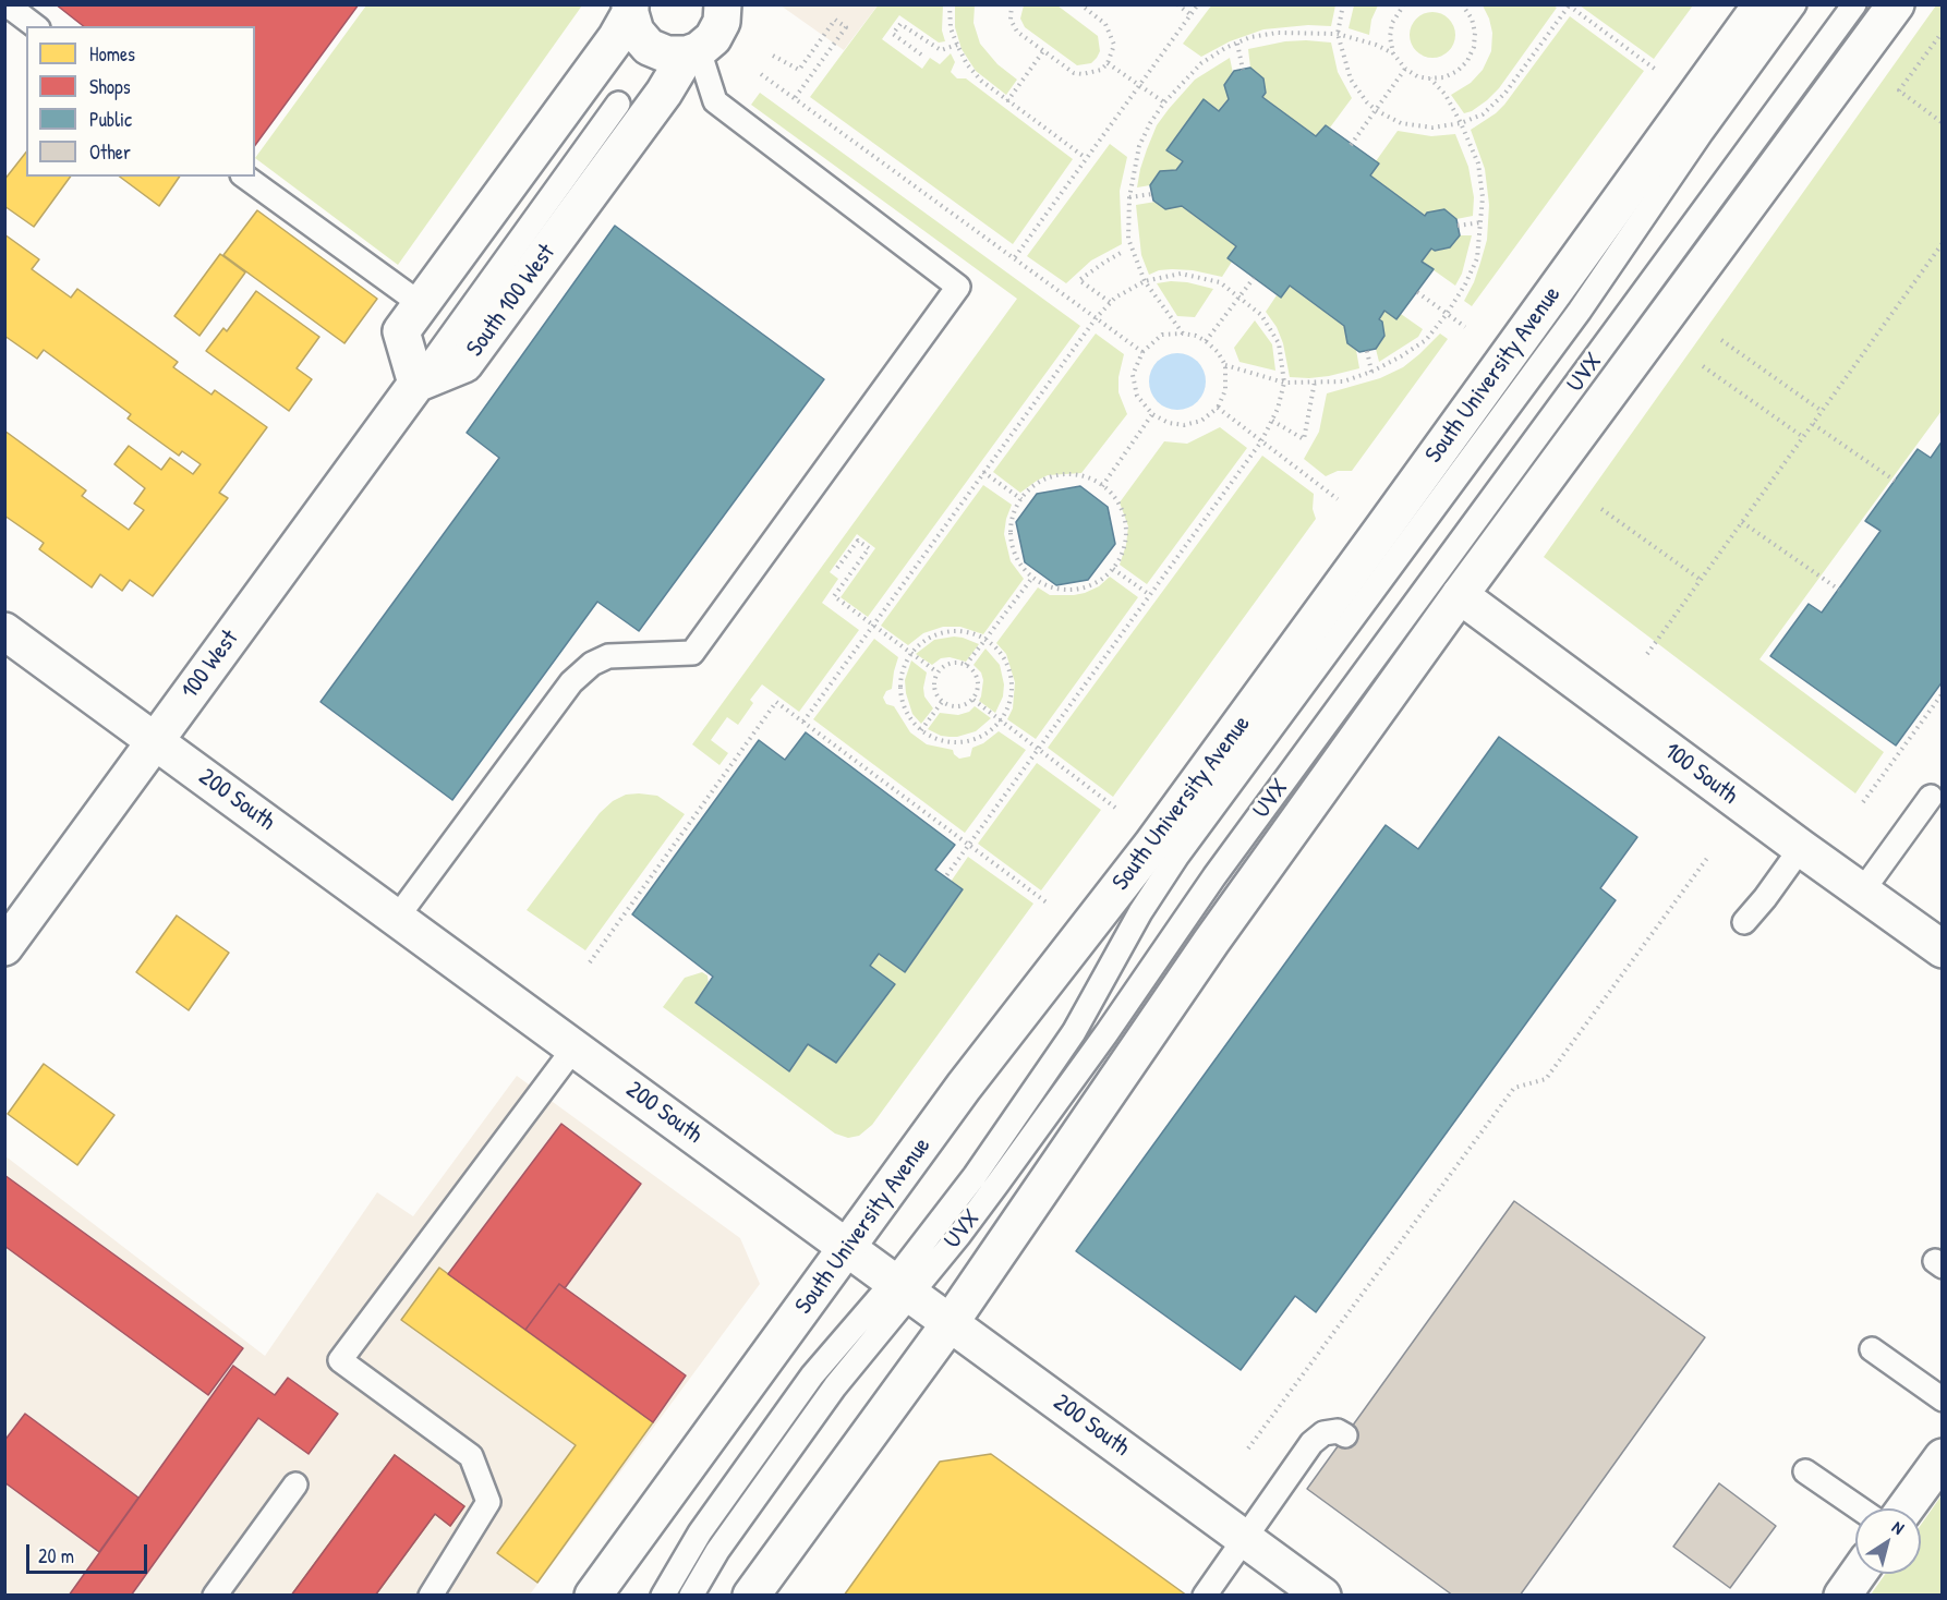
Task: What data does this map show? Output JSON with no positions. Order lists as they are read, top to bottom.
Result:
{
  "streets": {
    "main road": [
      "South 100 West",
      "South University Avenue",
      "100 West",
      "100 South",
      "200 South"
    ],
    "lane": ["UVX"]
  },
  "crossings": [
    ["South 100 West", "100 West"],
    ["UVX", "200 South"],
    ["South University Avenue", "200 South"],
    ["100 West", "200 South"]
  ],
  "legend": [
    "Homes",
    "Shops",
    "Public",
    "Other"
  ],
  "scale_bar": "20 m",
  "north": "top right"
}
